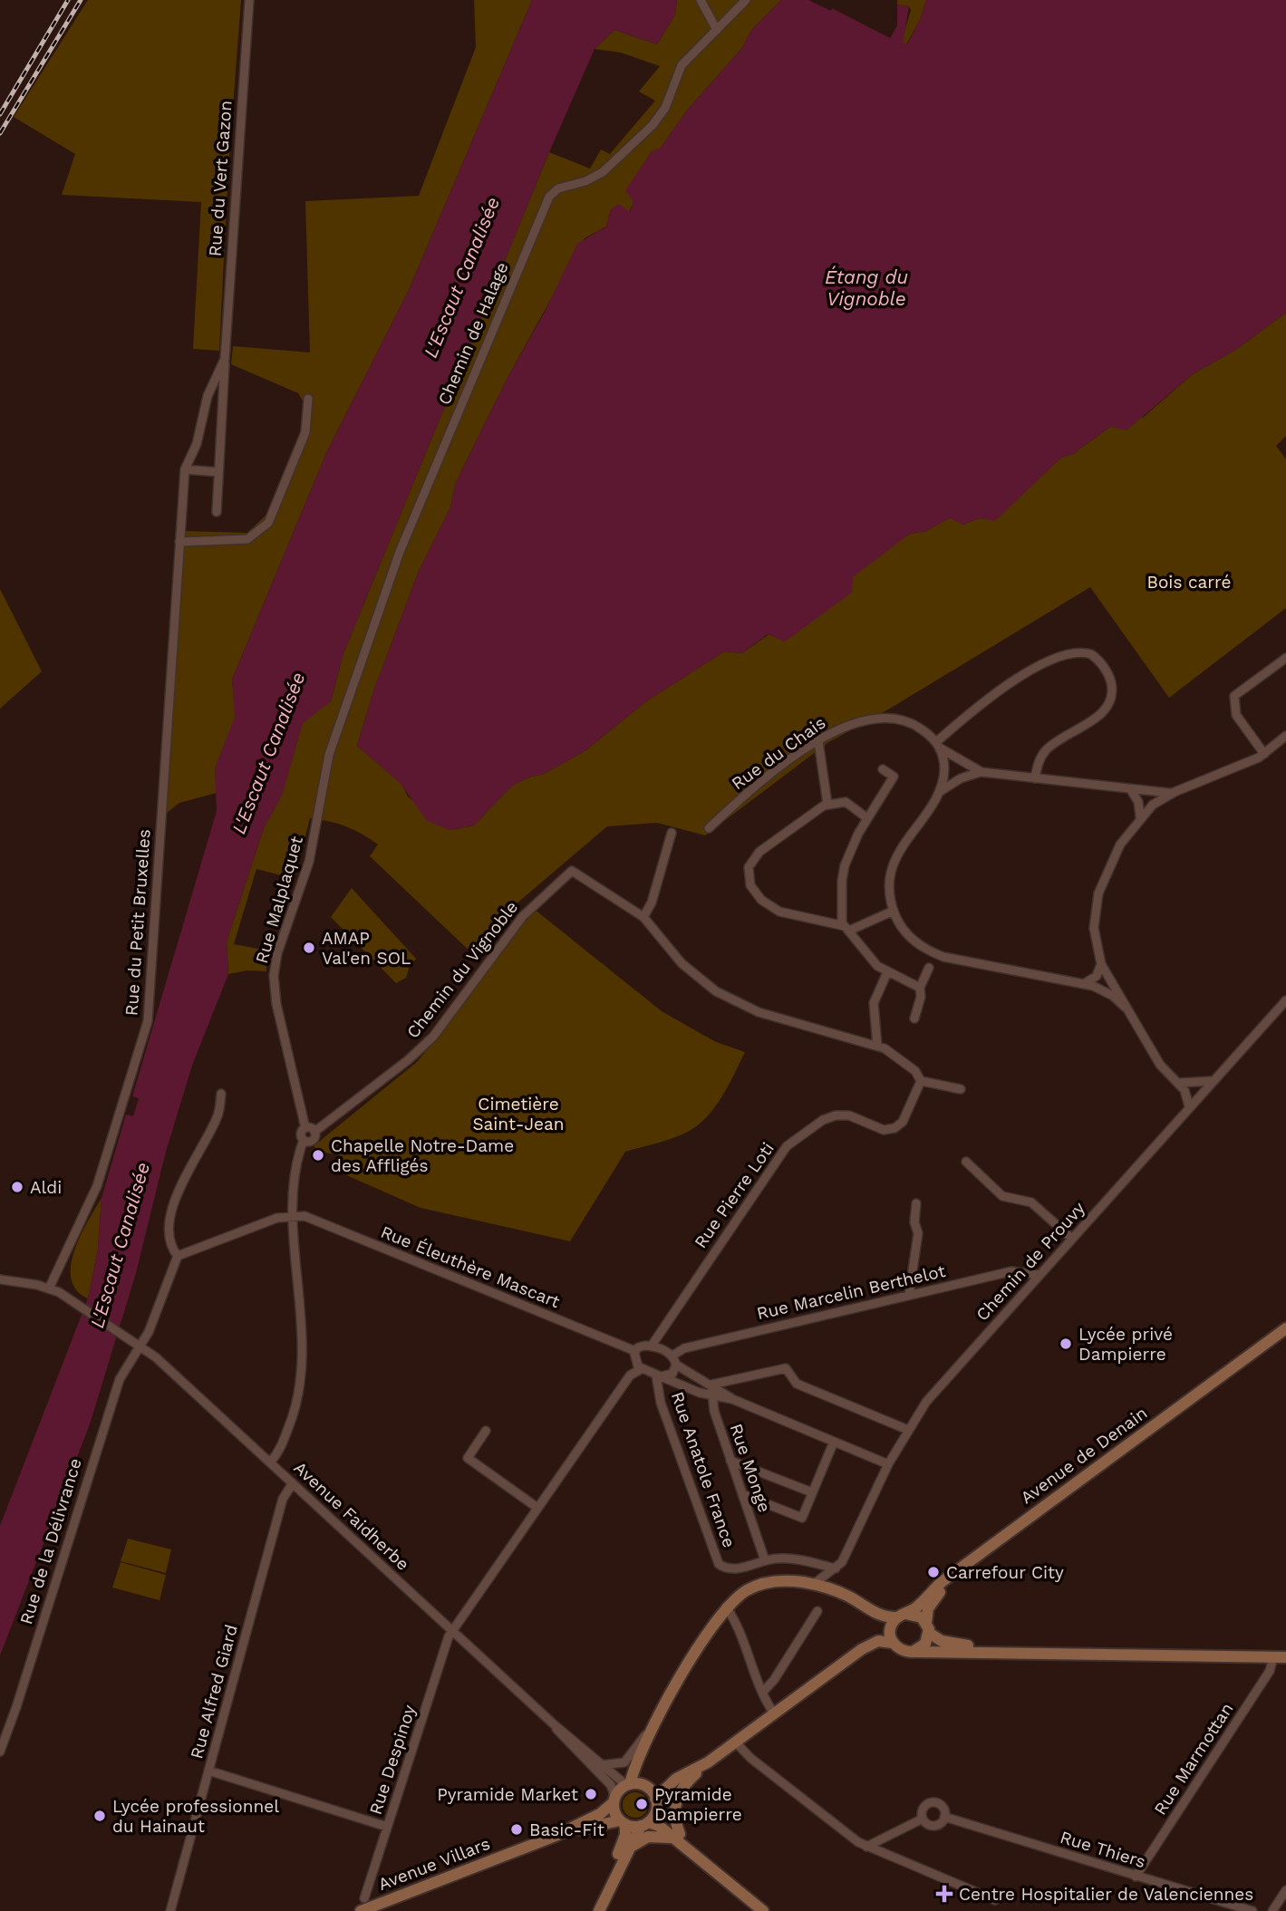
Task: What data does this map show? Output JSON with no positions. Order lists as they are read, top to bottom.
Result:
{
  "streets": {
    "main road": ["Avenue de Denain", "Avenue Villars"],
    "street": [
      "Rue du Vert Gazon",
      "Chemin de Halage",
      "Rue du Chais",
      "Rue Malplaquet",
      "Rue du Petit Bruxelles",
      "Chemin du Vignoble",
      "Rue Pierre Loti",
      "Chemin de Prouvy",
      "Rue Éleuthère Mascart",
      "Rue Marcelin Berthelot",
      "Rue Monge",
      "Rue Anatole France",
      "Avenue Faidherbe",
      "Rue de la Délivrance",
      "Rue Alfred Giard",
      "Rue Marmottan",
      "Rue Despinoy",
      "Rue Thiers"
    ]
  },
  "crossings": [
    ["Rue du Vert Gazon", "Rue du Petit Bruxelles"],
    ["Chemin de Halage", "Rue Malplaquet"],
    ["Rue du Petit Bruxelles", "Avenue Faidherbe"],
    ["Rue Pierre Loti", "Rue Éleuthère Mascart"],
    ["Rue Pierre Loti", "Rue Marcelin Berthelot"],
    ["Rue Pierre Loti", "Rue Anatole France"],
    ["Rue Pierre Loti", "Rue Despinoy"],
    ["Chemin de Prouvy", "Rue Marcelin Berthelot"],
    ["Rue Éleuthère Mascart", "Rue Marcelin Berthelot"],
    ["Rue Éleuthère Mascart", "Rue Anatole France"],
    ["Rue Éleuthère Mascart", "Rue Despinoy"],
    ["Rue Marcelin Berthelot", "Rue Anatole France"],
    ["Rue Marcelin Berthelot", "Rue Despinoy"],
    ["Rue Monge", "Rue Anatole France"],
    ["Rue Anatole France", "Rue Despinoy"],
    ["Avenue Faidherbe", "Rue de la Délivrance"],
    ["Avenue Faidherbe", "Rue Alfred Giard"],
    ["Avenue Faidherbe", "Rue Despinoy"],
    ["Avenue Faidherbe", "Avenue Villars"],
    ["Rue Marmottan", "Rue Thiers"]
  ],
  "water": ["Étang du Vignoble", "L'Escaut Canalisée"],
  "parks": ["Bois carré", "Cimetière Saint-Jean"],
  "places": {
    "other": [
      "AMAP Val'en SOL",
      "Chapelle Notre-Dame des Affligés",
      "Aldi",
      "Lycée privé Dampierre",
      "Carrefour City",
      "Pyramide Market",
      "Pyramide Dampierre",
      "Lycée professionnel du Hainaut",
      "Basic-Fit"
    ],
    "health": ["Centre Hospitalier de Valenciennes"]
  }
}
